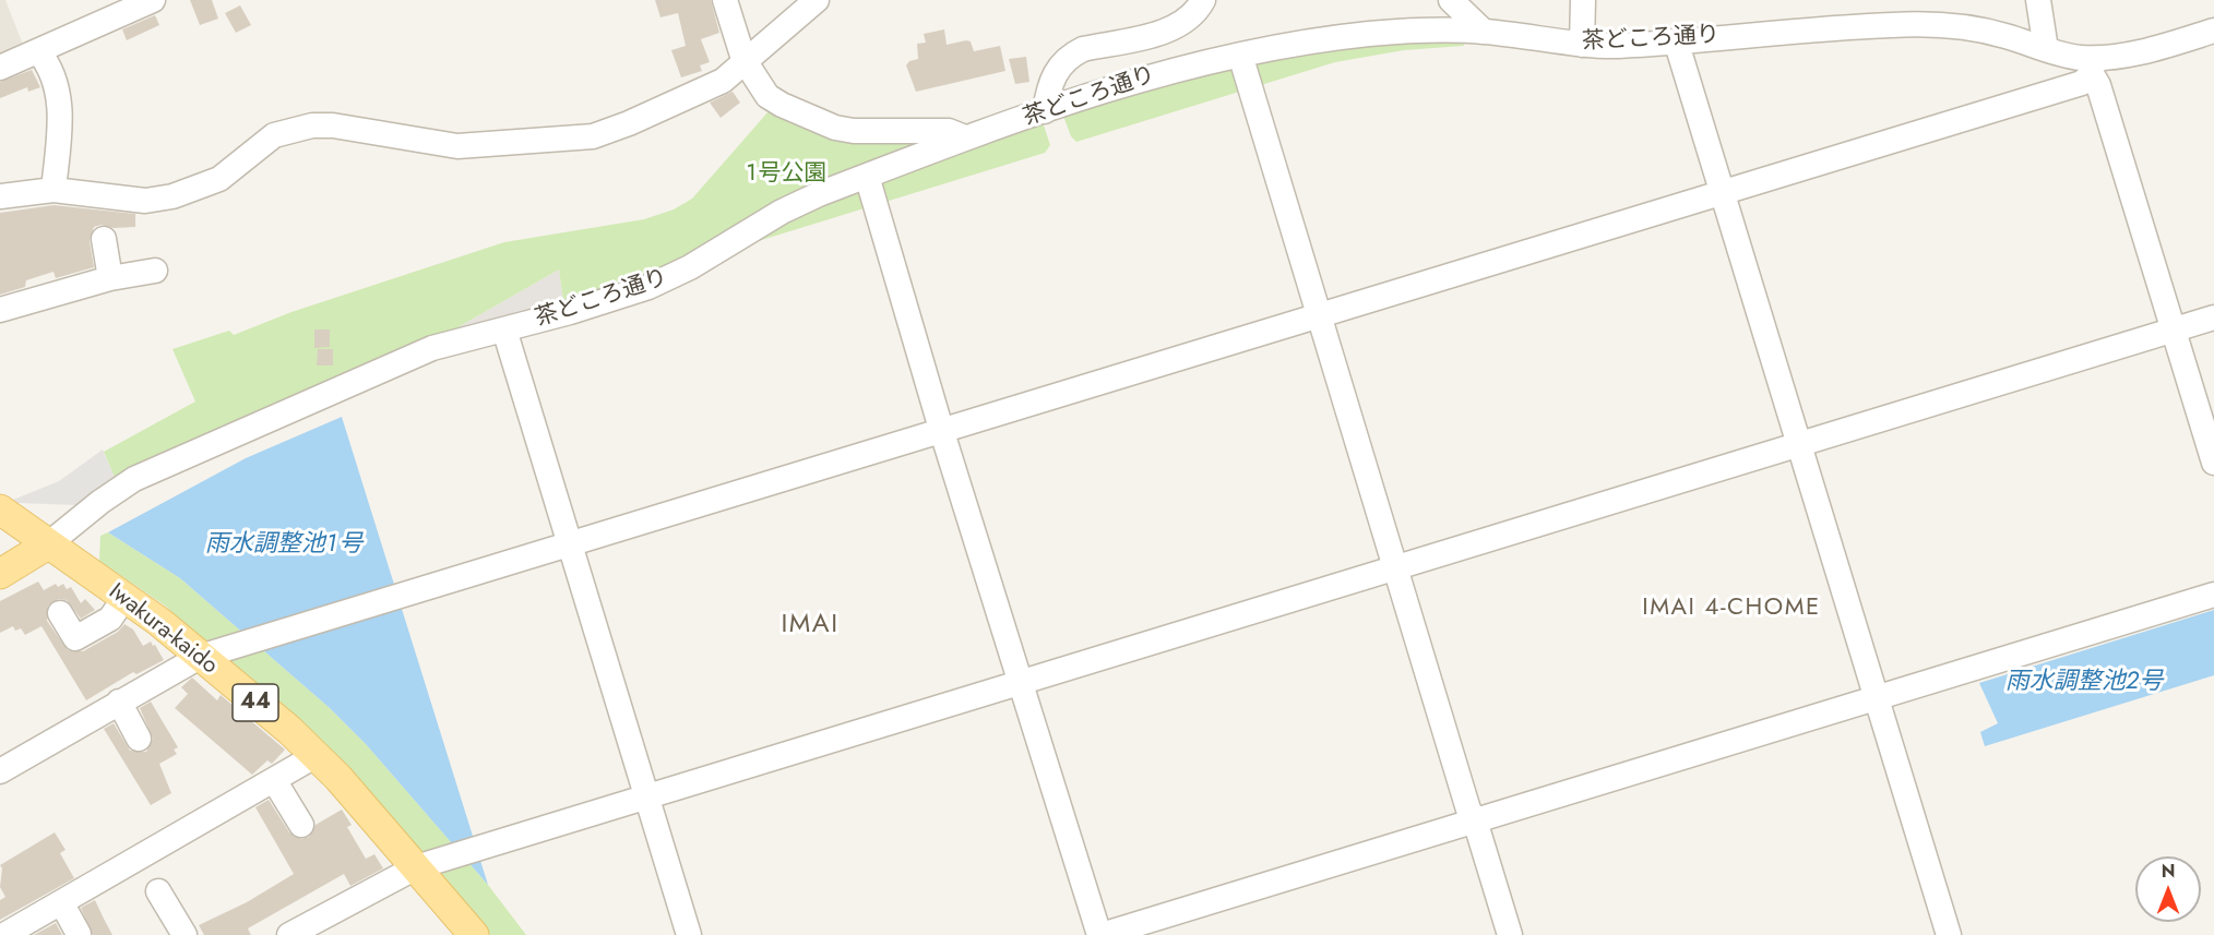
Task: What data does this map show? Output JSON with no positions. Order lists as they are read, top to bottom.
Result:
{
  "streets": {
    "main road": ["Iwakura-kaido", "44"],
    "street": ["茶どころ通り"]
  },
  "crossings": [
    ["茶どころ通り", "Iwakura-kaido"]
  ],
  "districts": ["IMAI 4-CHOME", "IMAI"],
  "water": ["雨水調整池１号", "雨水調整池２号"],
  "parks": ["１号公園"],
  "north": "top"
}
